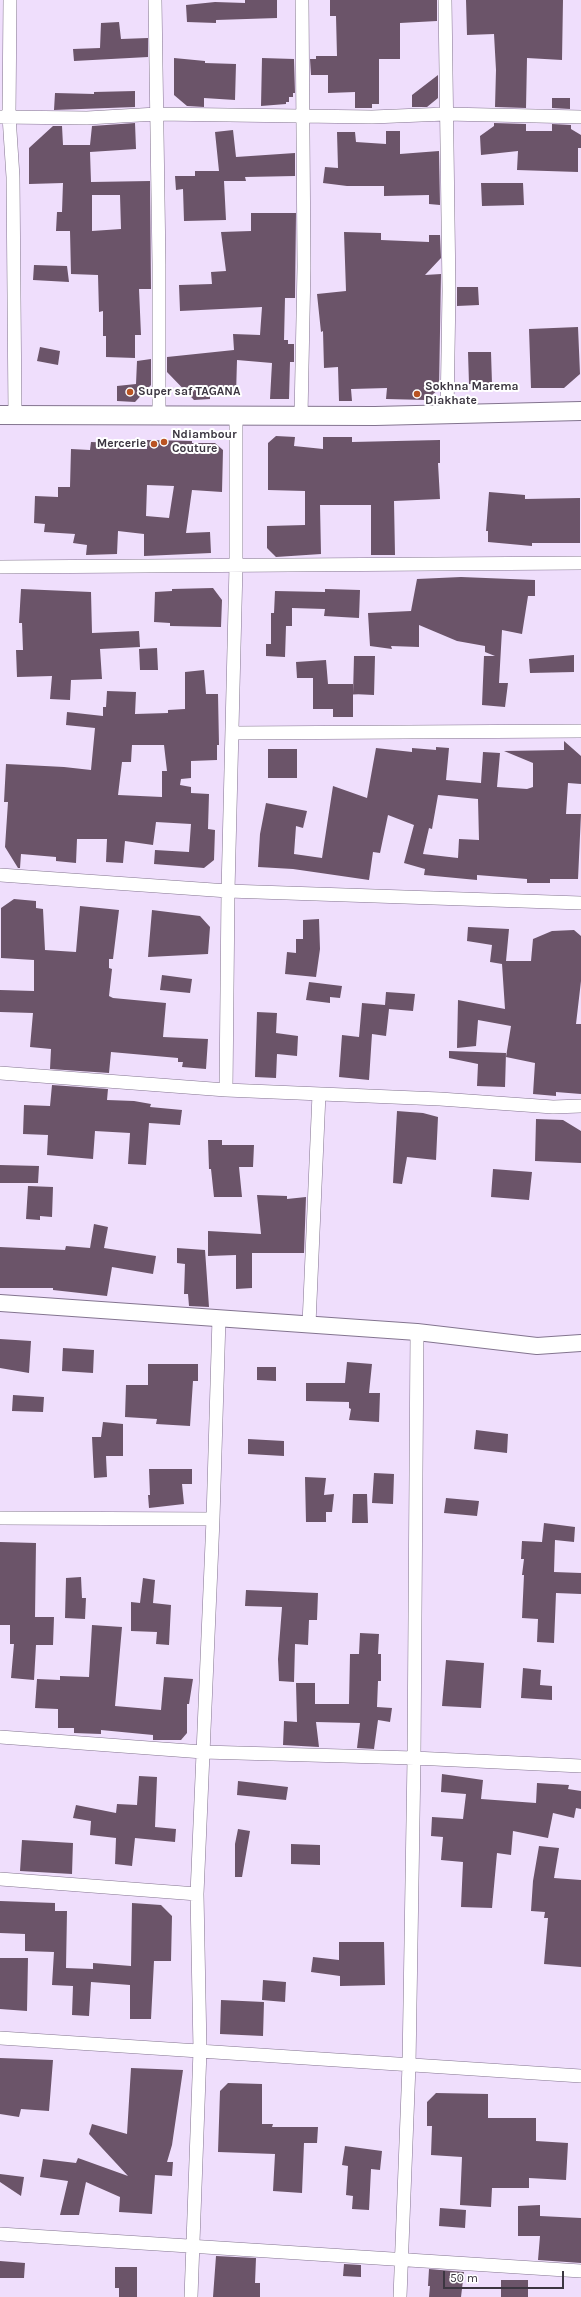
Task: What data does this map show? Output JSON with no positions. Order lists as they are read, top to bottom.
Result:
{
  "places": [
    "Super saf TAGANA",
    "Sokhna Marema Diakhate",
    "Ndiambour Couture",
    "Mercerie"
  ],
  "scale_bar": "50 m"
}
